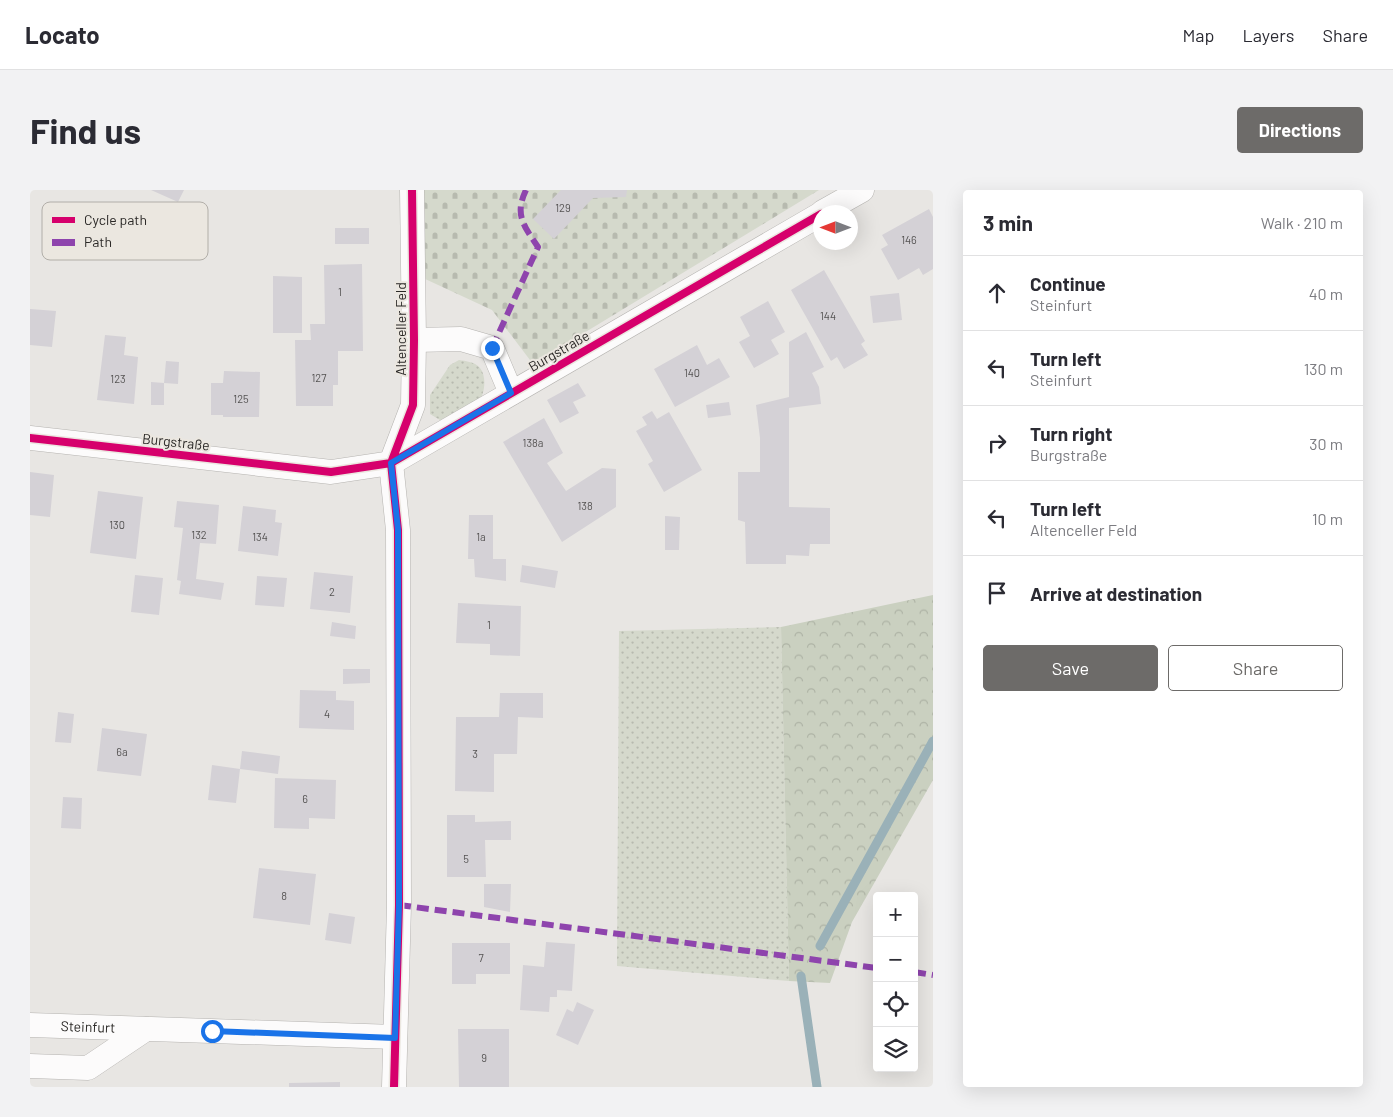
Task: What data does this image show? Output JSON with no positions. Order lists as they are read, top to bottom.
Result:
{
  "streets": {
    "street": ["Altenceller Feld", "Burgstraße", "Steinfurt"]
  },
  "crossings": [
    ["Altenceller Feld", "Burgstraße"]
  ],
  "house_numbers": [
    "129",
    "146",
    "1",
    "144",
    "140",
    "127",
    "123",
    "125",
    "138a",
    "138",
    "130",
    "132",
    "134",
    "1a",
    "2",
    "1",
    "4",
    "6a",
    "3",
    "6",
    "5",
    "8",
    "7",
    "9"
  ],
  "legend": ["Cycle path", "Path"],
  "north": "left",
  "page": {
    "header": "Locato",
    "nav": ["Map", "Layers", "Share"],
    "buttons": [
      "Directions",
      ["Save", "Share"]
    ],
    "title": "Find us",
    "heading": ["3 min", "Walk · 210 m"],
    "list": [
      ["Continue", "Steinfurt", "40 m"],
      ["Turn left", "Steinfurt", "130 m"],
      ["Turn right", "Burgstraße", "30 m"],
      ["Turn left", "Altenceller Feld", "10 m"],
      "Arrive at destination"
    ],
    "map_buttons": ["+", "−"]
  }
}
